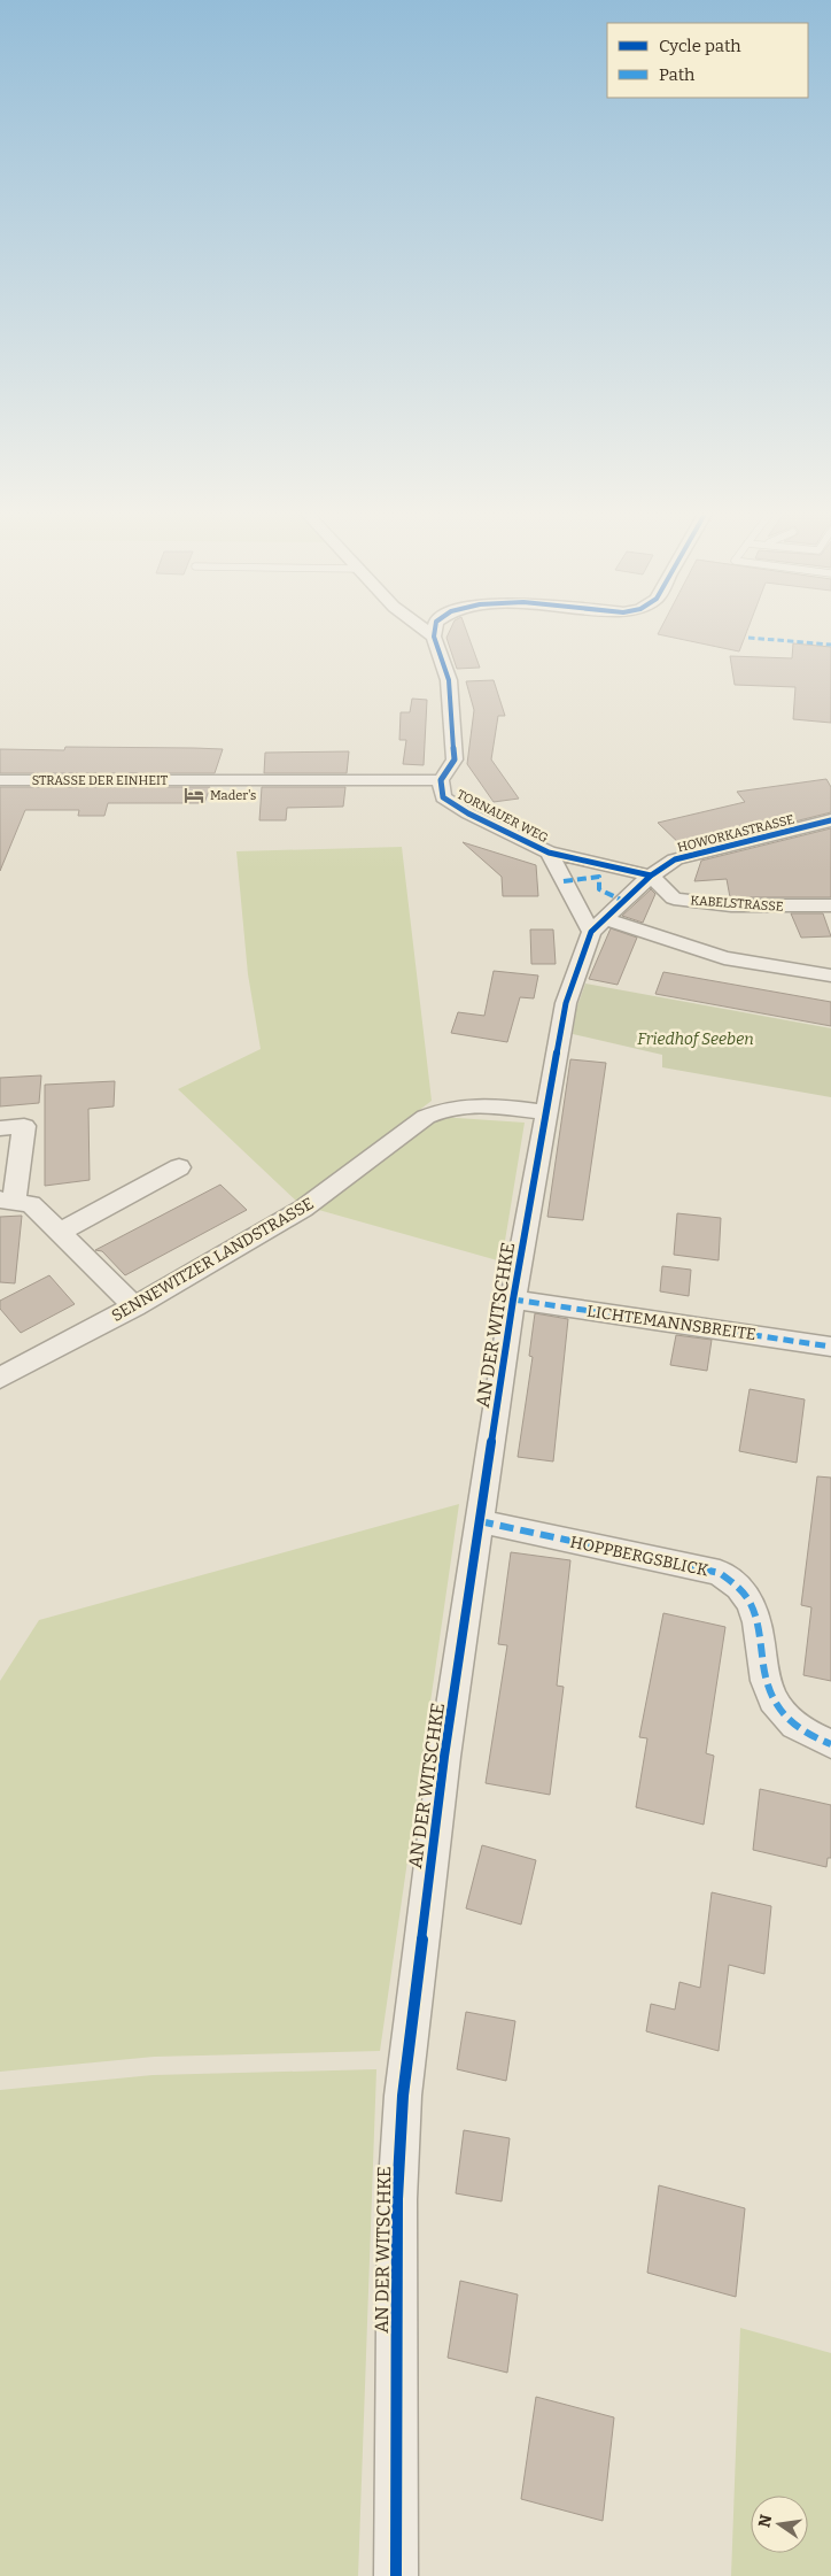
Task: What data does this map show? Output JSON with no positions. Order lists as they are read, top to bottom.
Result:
{
  "streets": {
    "street": [
      "STRASSE DER EINHEIT",
      "TORNAUER WEG",
      "HOWORKASTRASSE",
      "KABELSTRASSE",
      "SENNEWITZER LANDSTRASSE",
      "LICHTEMANNSBREITE",
      "AN DER WITSCHKE",
      "HOPPBERGSBLICK"
    ]
  },
  "crossings": [
    ["STRASSE DER EINHEIT", "TORNAUER WEG"],
    ["HOWORKASTRASSE", "KABELSTRASSE"],
    ["HOWORKASTRASSE", "AN DER WITSCHKE"],
    ["SENNEWITZER LANDSTRASSE", "AN DER WITSCHKE"],
    ["LICHTEMANNSBREITE", "AN DER WITSCHKE"],
    ["AN DER WITSCHKE", "HOPPBERGSBLICK"]
  ],
  "parks": ["Friedhof Seeben"],
  "places": {
    "hotel": ["Mader's"]
  },
  "legend": ["Cycle path", "Path"],
  "north": "left"
}
